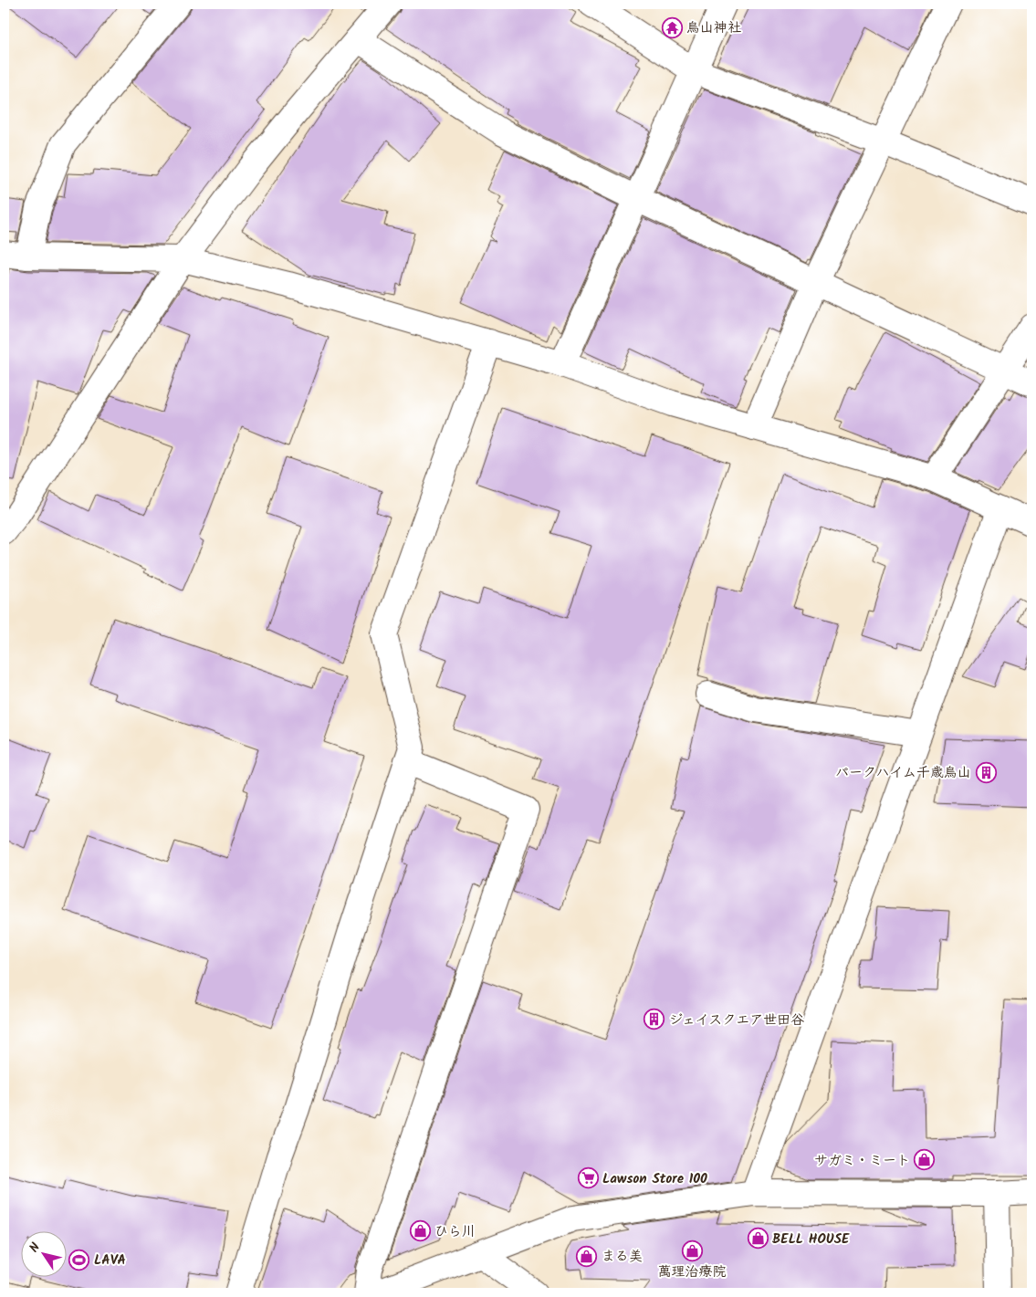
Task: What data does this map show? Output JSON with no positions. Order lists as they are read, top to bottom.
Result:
{
  "places": {
    "temple": ["烏山神社"],
    "building": ["パークハイム千歳烏山", "ジェイスクエア世田谷"],
    "shop": [
      "サガミ・ミート",
      "ひら川",
      "BELL HOUSE",
      "萬理治療院",
      "まる美"
    ],
    "supermarket": ["Lawson Store 100"],
    "sports": ["LAVA"]
  },
  "north": "top left"
}
